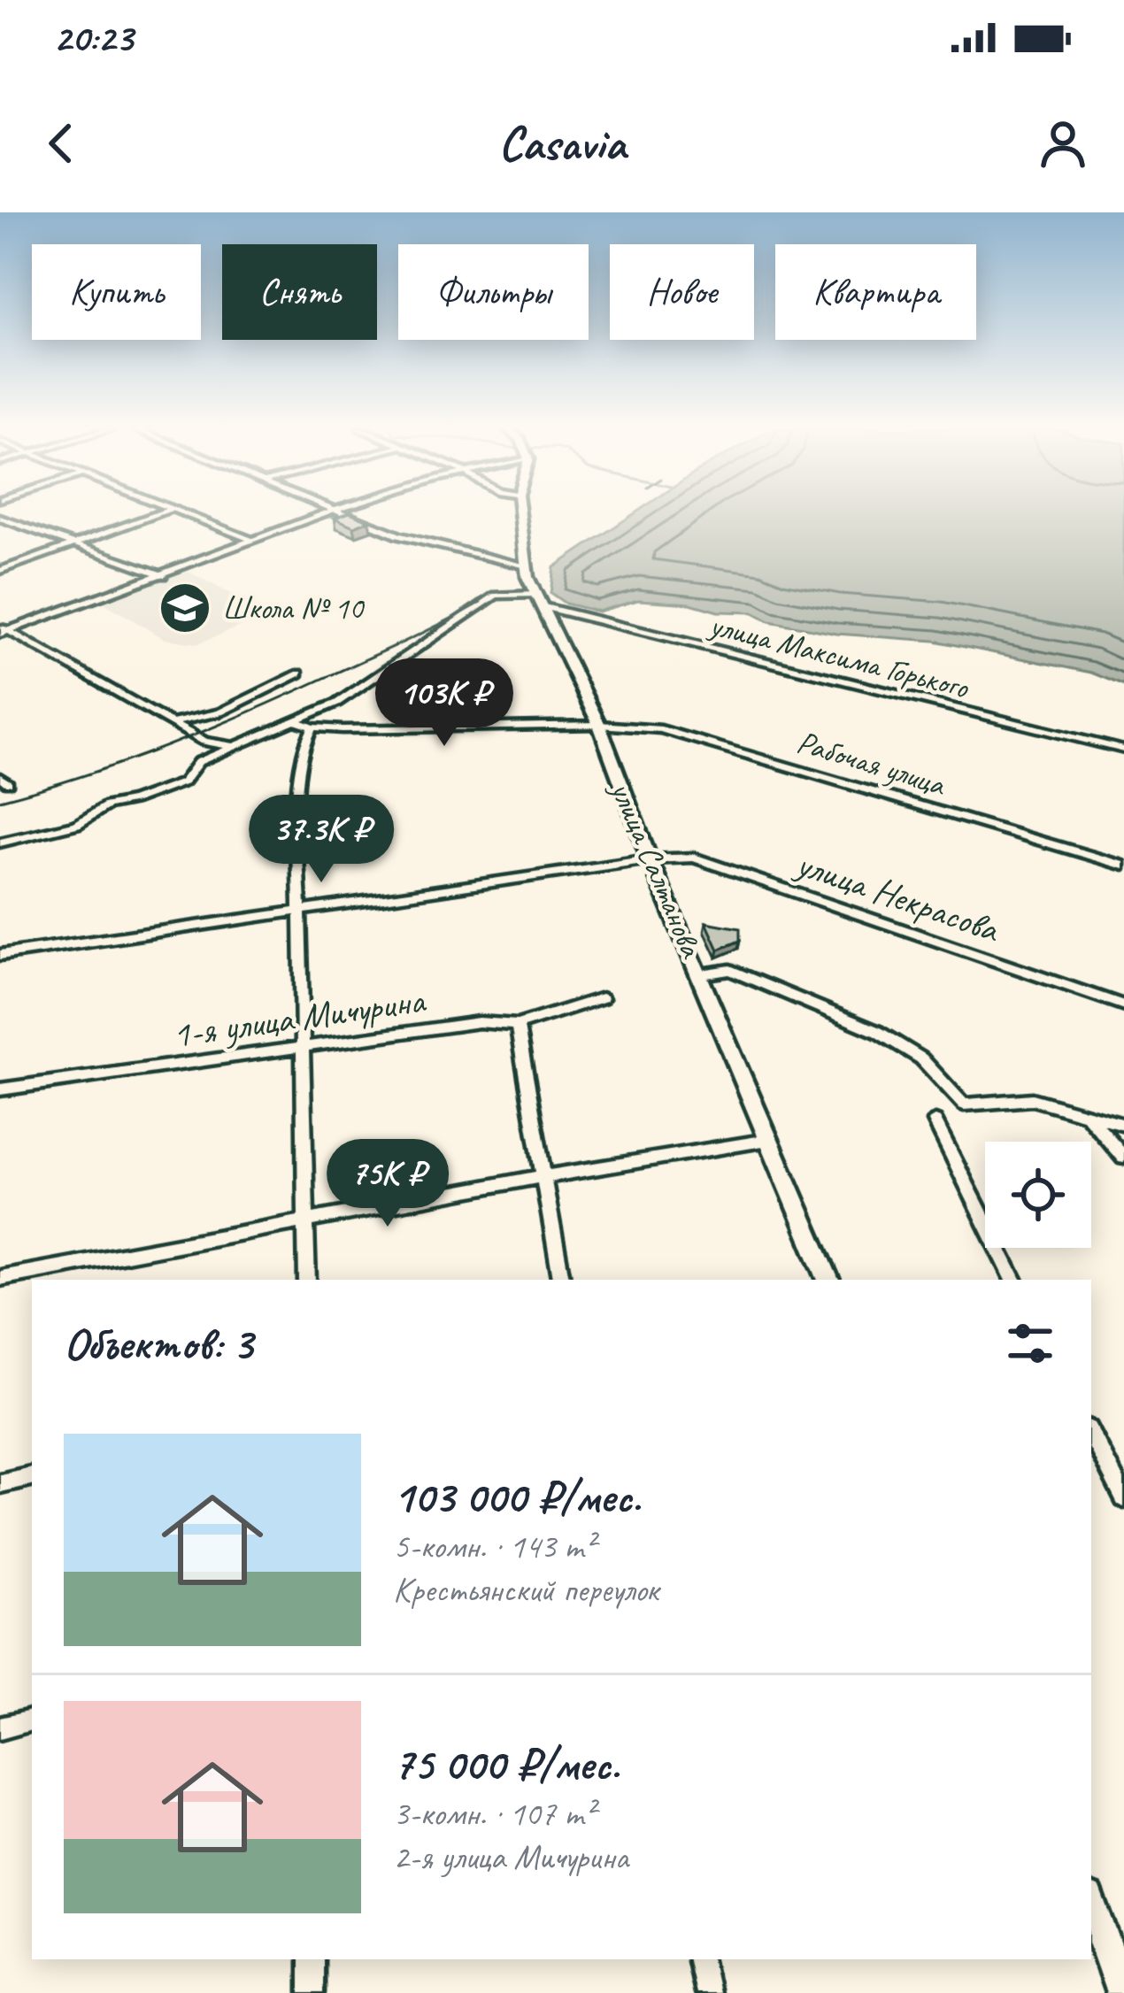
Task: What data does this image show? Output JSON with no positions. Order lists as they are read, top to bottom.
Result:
{
  "streets": {
    "main road": ["улица Салтанова"],
    "street": [
      "улица Максима Горького",
      "Рабочая улица",
      "улица Некрасова",
      "1-я улица Мичурина"
    ]
  },
  "crossings": [
    ["улица Максима Горького", "улица Салтанова"],
    ["Рабочая улица", "улица Салтанова"],
    ["улица Салтанова", "улица Некрасова"]
  ],
  "places": {
    "school or university": ["Школа № 10"]
  },
  "page": {
    "status": "20:23",
    "header": "Casavia",
    "chip": [
      "Купить",
      "Снять",
      "Фильтры",
      "Новое",
      "Квартира"
    ],
    "price": ["103K ₽", "37.3K ₽", "75K ₽"],
    "heading": "Объектов: 3",
    "list": [
      {
        "name": "103 000 ₽/мес.",
        "note": "5-комн. · 143 m² · Крестьянский переулок"
      },
      {
        "name": "75 000 ₽/мес.",
        "note": "3-комн. · 107 m² · 2-я улица Мичурина"
      }
    ]
  }
}
